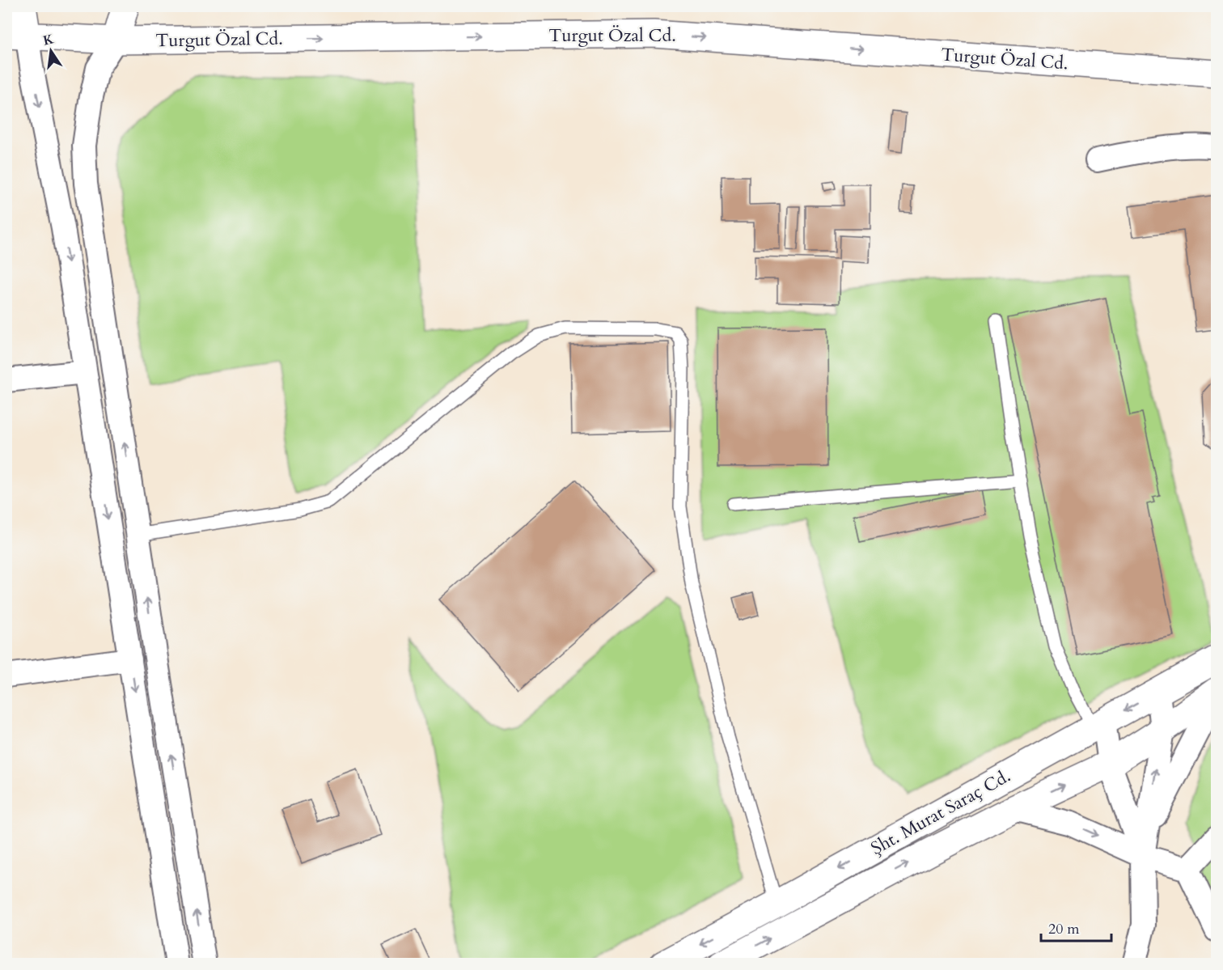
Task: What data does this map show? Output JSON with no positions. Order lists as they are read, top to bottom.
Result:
{
  "streets": {
    "main road": ["Turgut Özal Cd.", "Şht. Murat Saraç Cd."]
  },
  "one_way": ["Turgut Özal Cd."],
  "scale_bar": "20 m",
  "north": "top"
}
